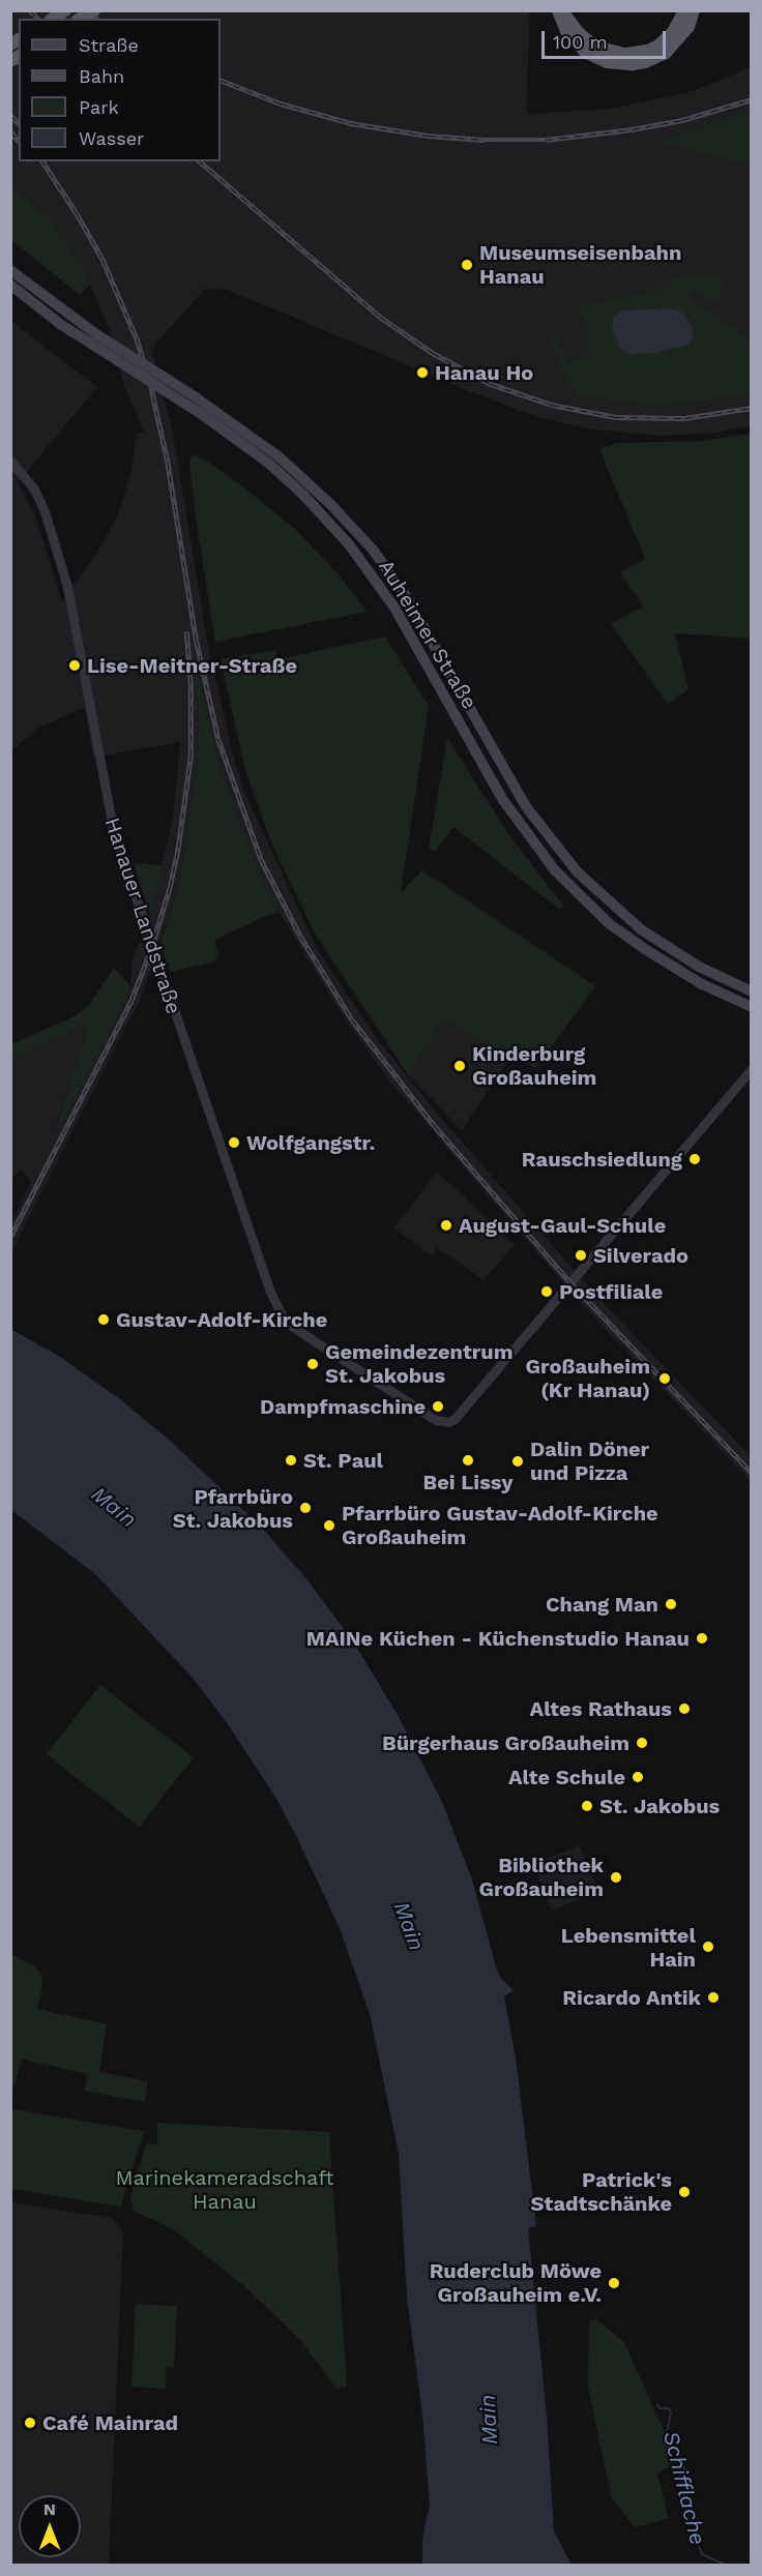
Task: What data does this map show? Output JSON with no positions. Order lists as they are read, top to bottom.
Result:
{
  "streets": {
    "main road": ["Auheimer Straße"],
    "street": ["Hanauer Landstraße"]
  },
  "water": ["Main", "Schifflache"],
  "parks": ["Marinekameradschaft Hanau"],
  "places": [
    "Museumseisenbahn Hanau",
    "Hanau Ho",
    "Lise-Meitner-Straße",
    "Kinderburg Großauheim",
    "Wolfgangstr.",
    "Rauschsiedlung",
    "August-Gaul-Schule",
    "Silverado",
    "Postfiliale",
    "Gustav-Adolf-Kirche",
    "Gemeindezentrum St. Jakobus",
    "Großauheim (Kr Hanau)",
    "Dampfmaschine",
    "St. Paul",
    "Bei Lissy",
    "Dalin Döner und Pizza",
    "Pfarrbüro St. Jakobus",
    "Pfarrbüro Gustav-Adolf-Kirche Großauheim",
    "Chang Man",
    "MAINe Küchen - Küchenstudio Hanau",
    "Altes Rathaus",
    "Bürgerhaus Großauheim",
    "Alte Schule",
    "St. Jakobus",
    "Bibliothek Großauheim",
    "Lebensmittel Hain",
    "Ricardo Antik",
    "Patrick's Stadtschänke",
    "Ruderclub Möwe Großauheim e.V.",
    "Café Mainrad"
  ],
  "legend": [
    "Straße",
    "Bahn",
    "Park",
    "Wasser"
  ],
  "scale_bar": "100 m",
  "north": "top"
}
